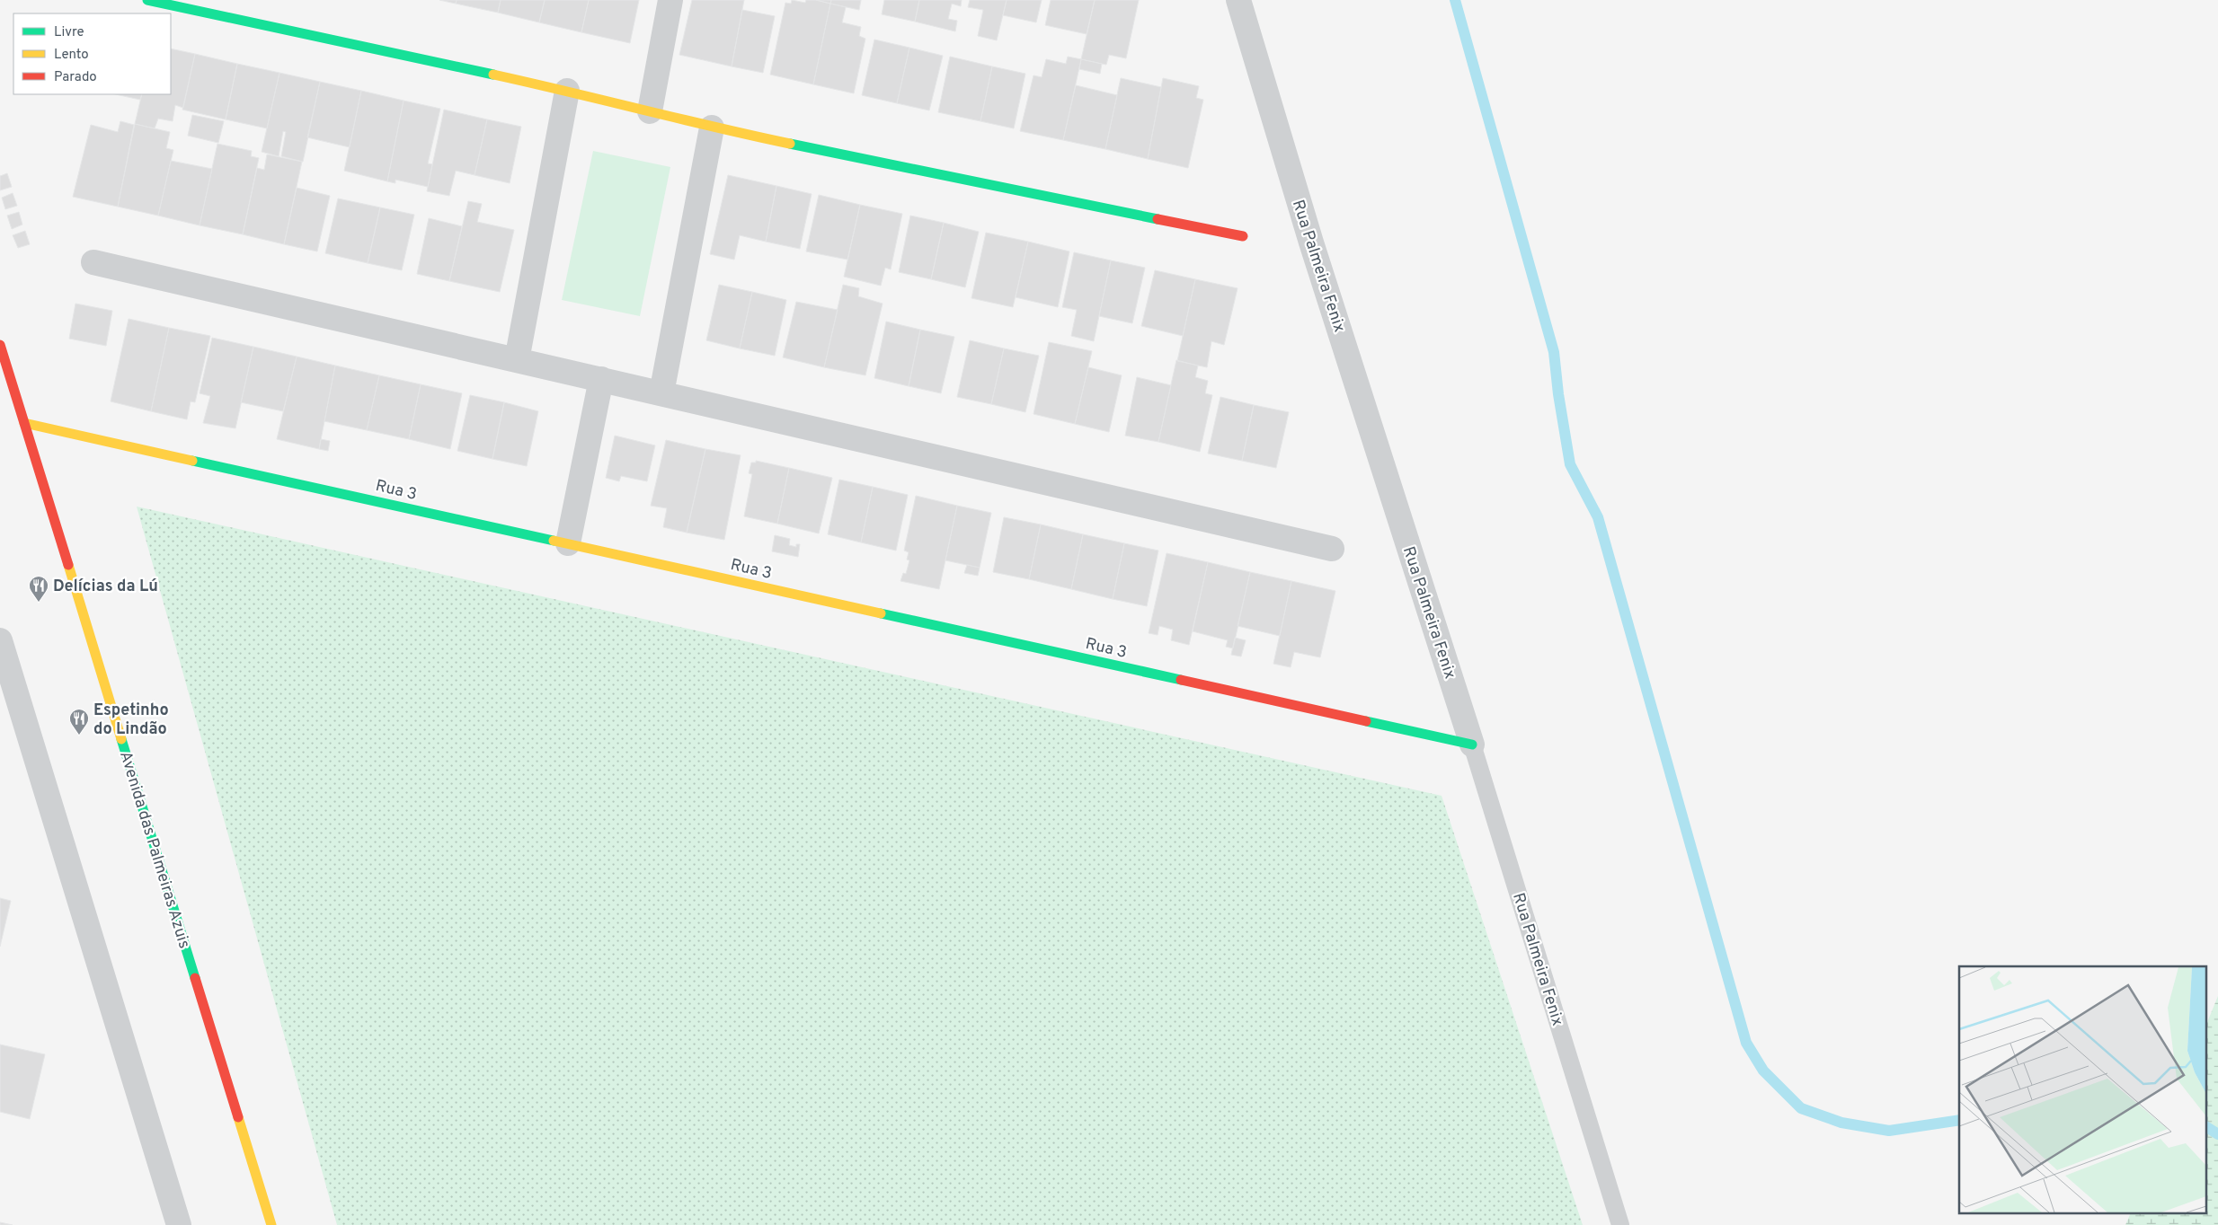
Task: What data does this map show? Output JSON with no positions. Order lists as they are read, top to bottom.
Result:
{
  "streets": {
    "street": ["Rua Palmeira Fenix", "Rua 3", "Avenida das Palmeiras Azuis"]
  },
  "crossings": [
    ["Rua Palmeira Fenix", "Rua 3"],
    ["Rua 3", "Avenida das Palmeiras Azuis"]
  ],
  "places": {
    "restaurant": ["Delícias da Lú", "Espetinho do Lindão"]
  },
  "legend": ["Livre", "Lento", "Parado"]
}
